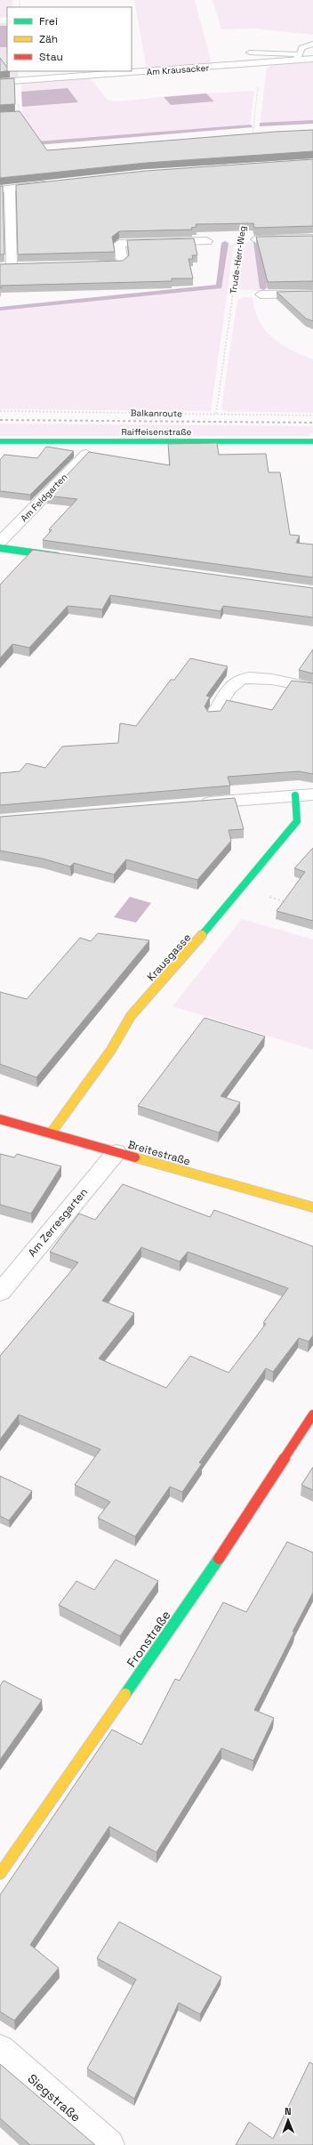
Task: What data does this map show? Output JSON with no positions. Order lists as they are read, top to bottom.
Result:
{
  "streets": {
    "street": [
      "Am Krausacker",
      "Raiffeisenstraße",
      "Am Feldgarten",
      "Krausgasse",
      "Breitestraße",
      "Am Zerresgarten",
      "Fronstraße",
      "Siegstraße"
    ],
    "path": ["Trude-Herr-Weg", "Balkanroute"]
  },
  "crossings": [
    ["Trude-Herr-Weg", "Balkanroute"],
    ["Krausgasse", "Breitestraße"],
    ["Breitestraße", "Am Zerresgarten"]
  ],
  "legend": ["Frei", "Zäh", "Stau"],
  "north": "top"
}
